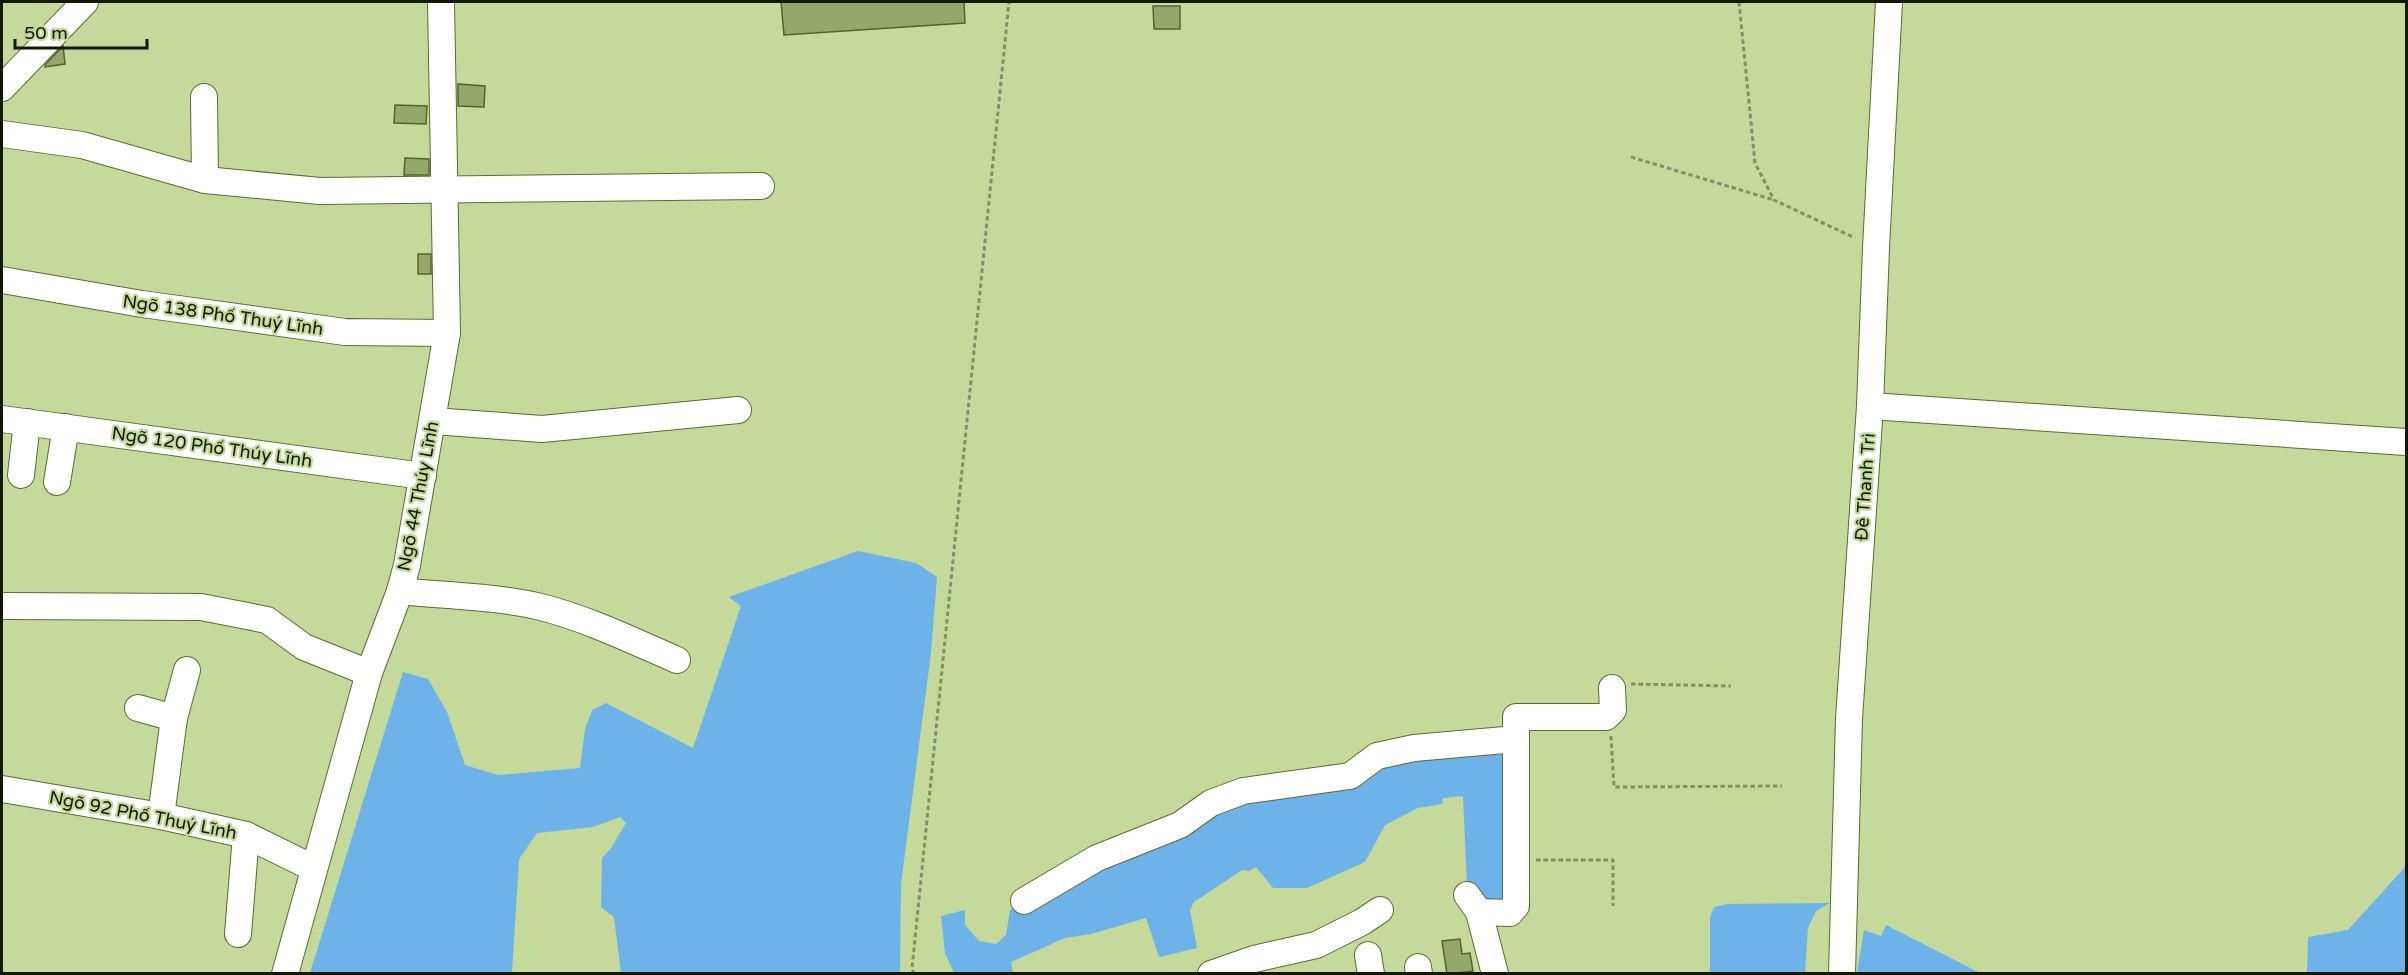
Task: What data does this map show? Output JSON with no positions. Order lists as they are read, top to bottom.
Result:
{
  "streets": {
    "street": [
      "Ngõ 138 Phố Thuý Lĩnh",
      "Ngõ 120 Phố Thúy Lĩnh",
      "Đê Thanh Trì",
      "Ngõ 44 Thúy Lĩnh",
      "Ngõ 92 Phố Thuý Lĩnh"
    ]
  },
  "crossings": [
    ["Ngõ 138 Phố Thuý Lĩnh", "Ngõ 44 Thúy Lĩnh"],
    ["Ngõ 120 Phố Thúy Lĩnh", "Ngõ 44 Thúy Lĩnh"],
    ["Ngõ 44 Thúy Lĩnh", "Ngõ 92 Phố Thuý Lĩnh"]
  ],
  "scale_bar": "50 m"
}
